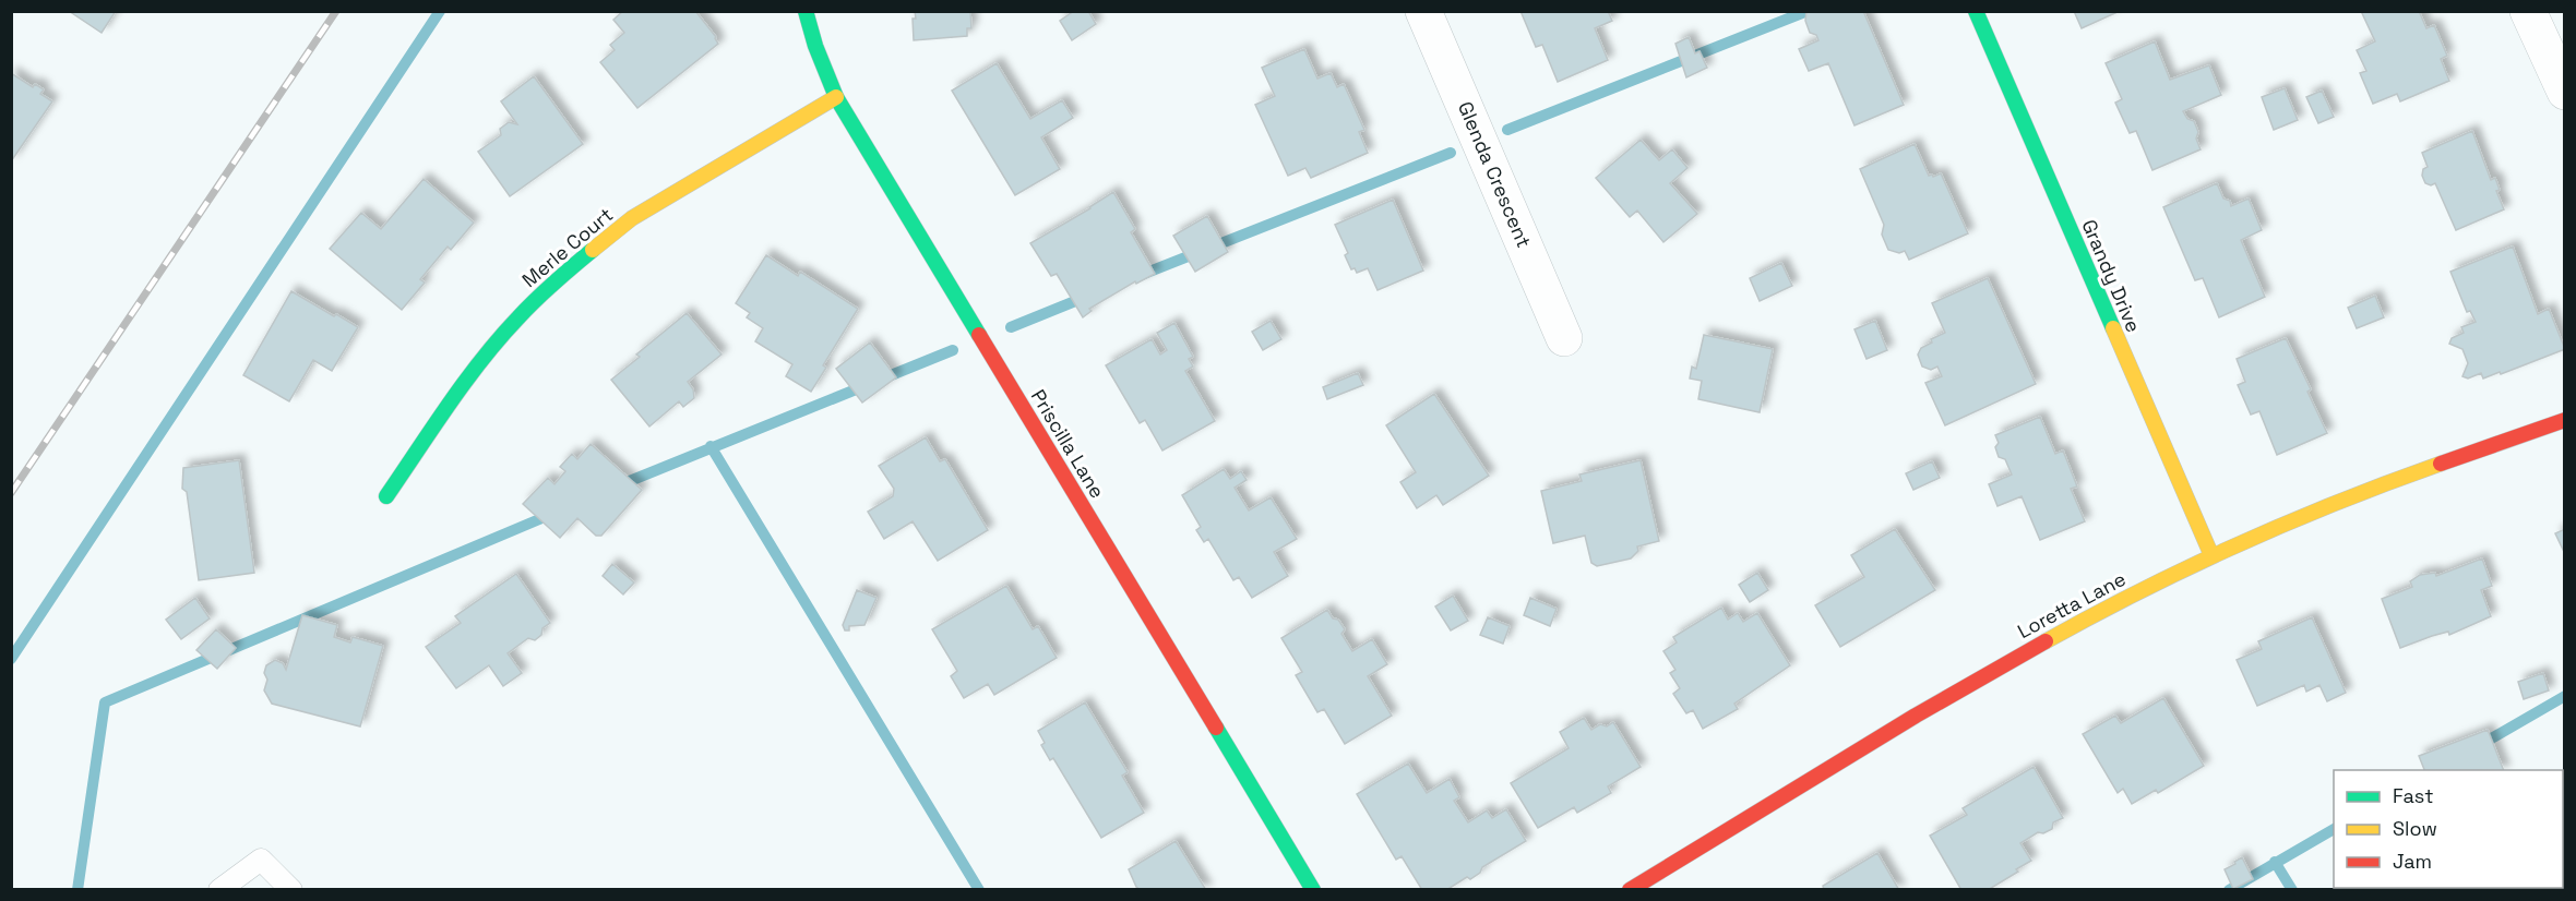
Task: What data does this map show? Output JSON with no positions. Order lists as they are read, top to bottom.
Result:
{
  "streets": {
    "street": [
      "Glenda Crescent",
      "Merle Court",
      "Grandy Drive",
      "Priscilla Lane",
      "Loretta Lane"
    ]
  },
  "crossings": [
    ["Merle Court", "Priscilla Lane"],
    ["Grandy Drive", "Loretta Lane"]
  ],
  "legend": ["Fast", "Slow", "Jam"]
}
